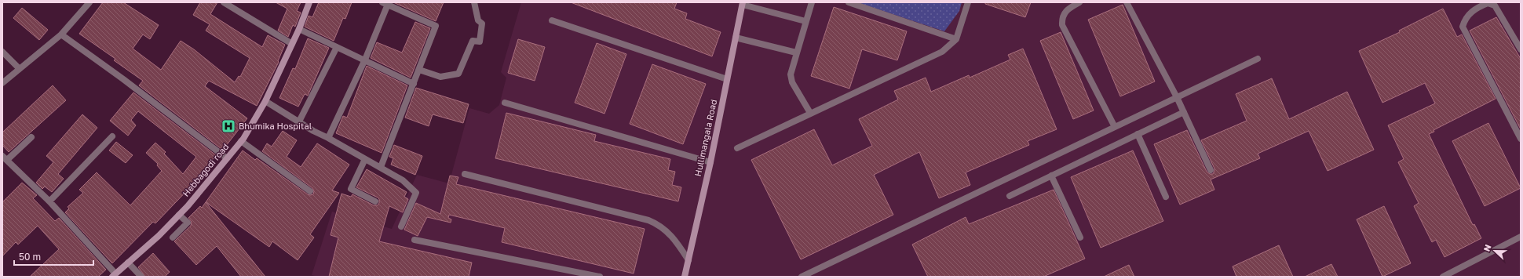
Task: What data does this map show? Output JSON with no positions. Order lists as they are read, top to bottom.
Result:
{
  "streets": {
    "street": ["Hullimangala Road", "Hebbagodi road"]
  },
  "places": {
    "hospital": ["Bhumika Hospital"]
  },
  "scale_bar": "50 m",
  "north": "left"
}
